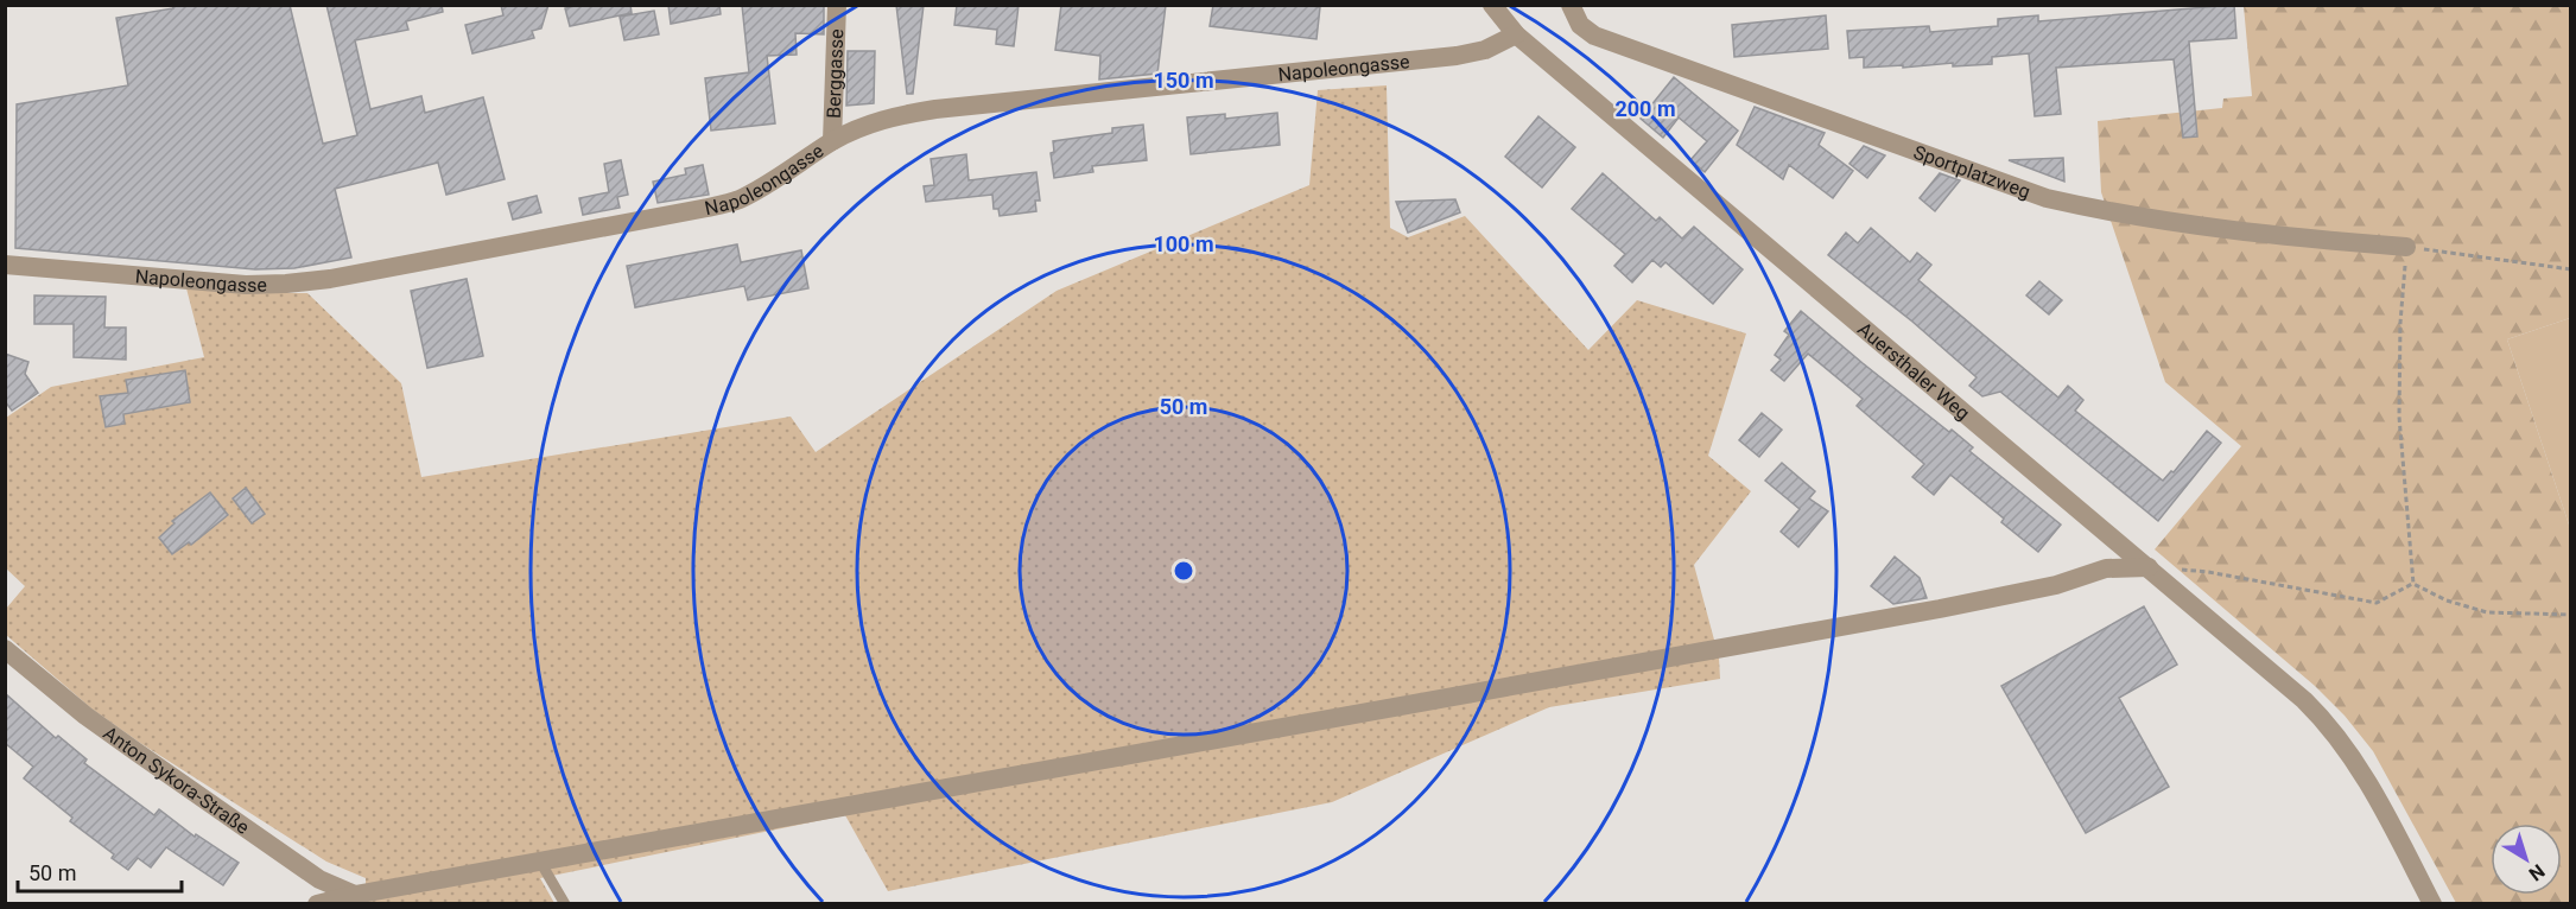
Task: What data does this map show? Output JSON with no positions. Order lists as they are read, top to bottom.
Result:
{
  "streets": {
    "street": [
      "Napoleongasse",
      "Berggasse",
      "Sportplatzweg",
      "Auersthaler Weg",
      "Anton Sykora-Straße"
    ]
  },
  "crossings": [
    ["Napoleongasse", "Berggasse"],
    ["Napoleongasse", "Auersthaler Weg"]
  ],
  "scale_bar": "50 m",
  "north": "bottom right",
  "rings": [
    "150 m",
    "200 m",
    "100 m",
    "50 m"
  ]
}
